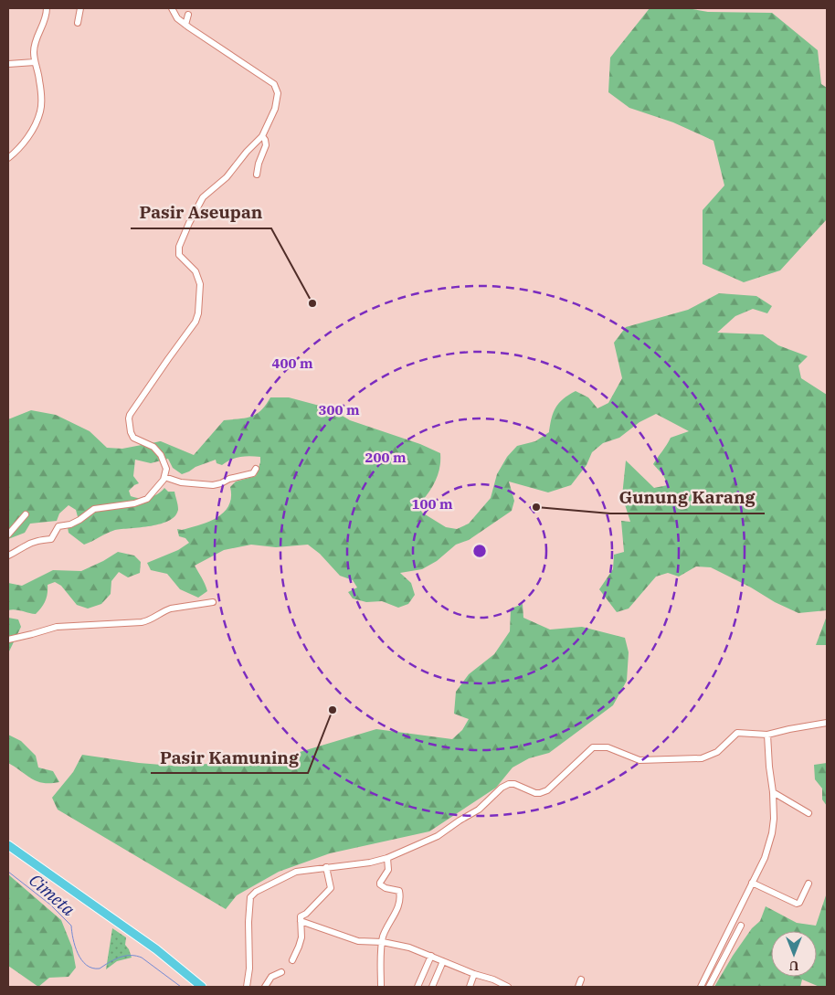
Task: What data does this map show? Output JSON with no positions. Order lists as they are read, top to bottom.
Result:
{
  "water": ["Cimeta"],
  "places": ["Pasir Aseupan", "Gunung Karang", "Pasir Kamuning"],
  "north": "bottom",
  "rings": [
    "400 m",
    "300 m",
    "200 m",
    "100 m"
  ]
}
